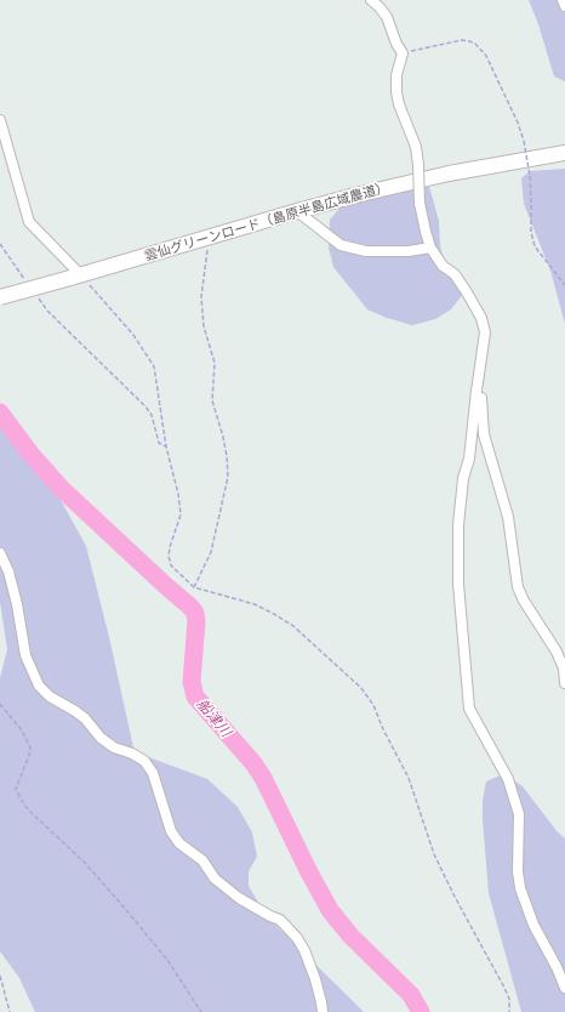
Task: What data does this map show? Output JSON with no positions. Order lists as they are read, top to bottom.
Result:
{
  "streets": {
    "street": ["雲仙グリーンロード（島原半島広域農道）"]
  },
  "water": ["船津川"]
}
